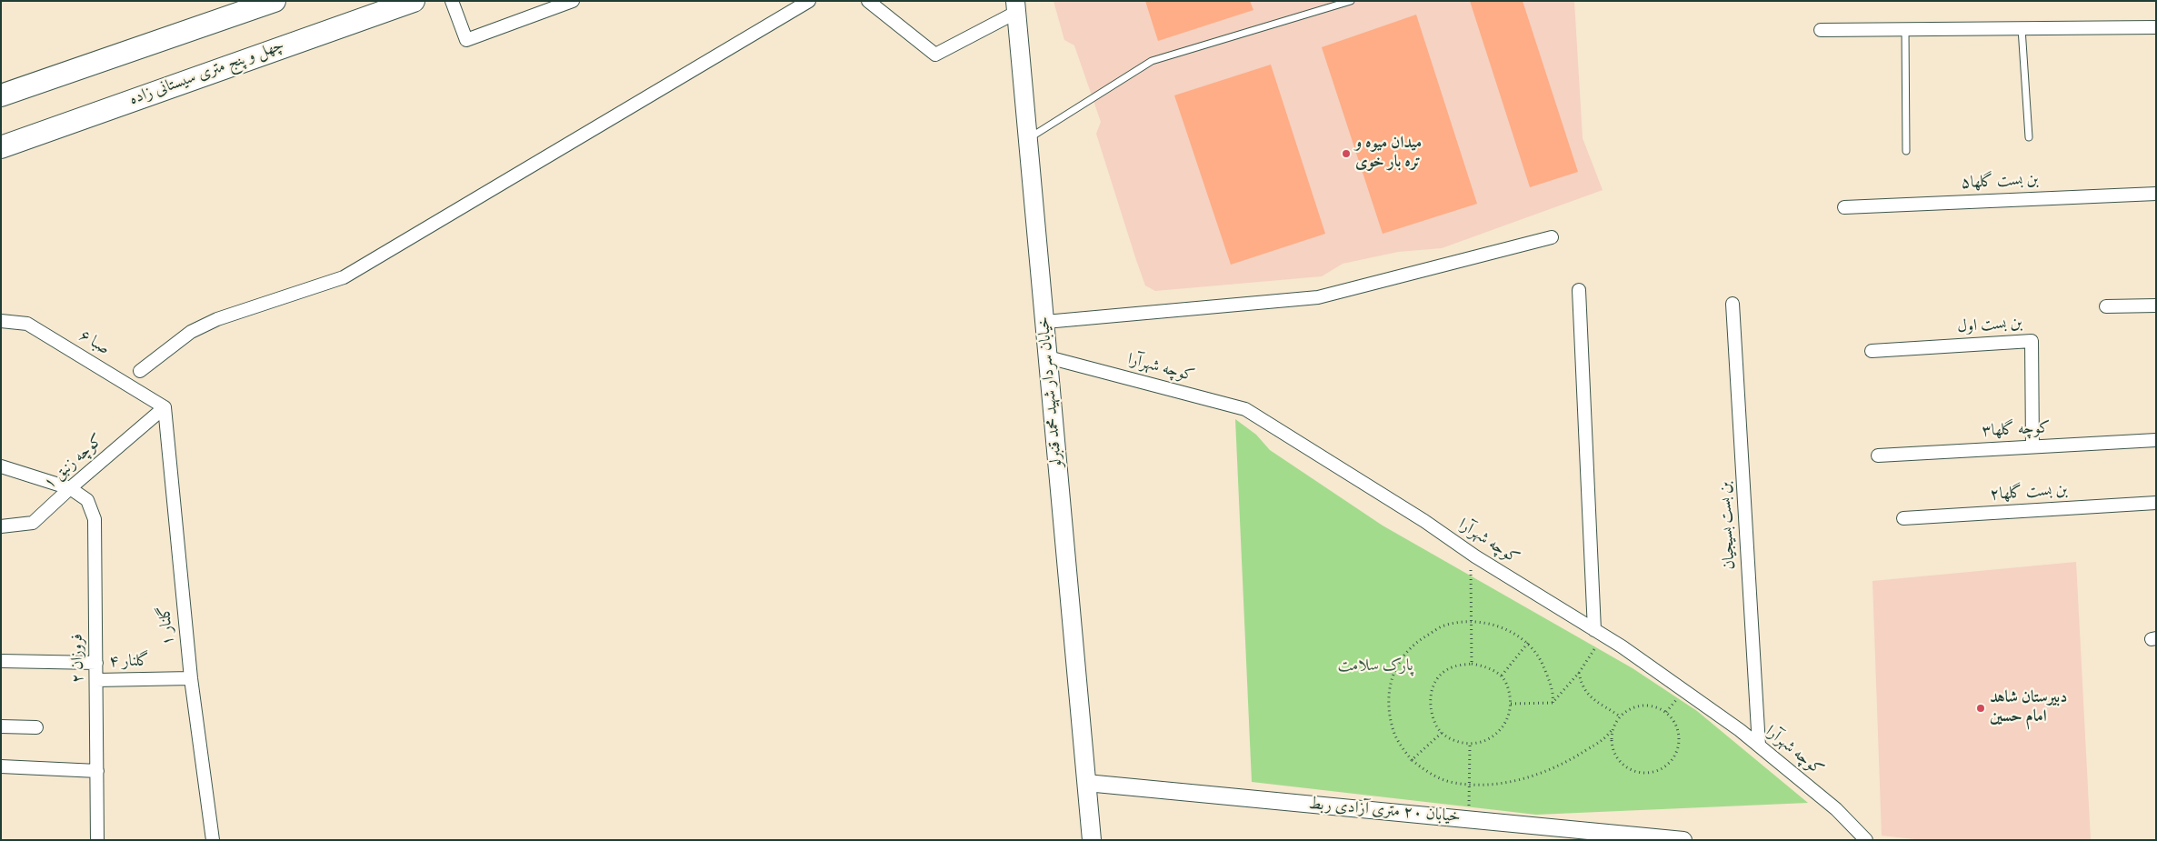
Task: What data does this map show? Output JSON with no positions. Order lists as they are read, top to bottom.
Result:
{
  "streets": {
    "highway": ["چهل و پنج متری سیستانی زاده"],
    "main road": ["خیابان سردار شهید محمد قنبرلو"],
    "street": [
      "بن بست گلها۵",
      "بن بست اول",
      "صبا ۶",
      "کوچه شهرآرا",
      "کوچه گلها۳",
      "کوچه زنبق ۱",
      "بن بست گلها۲",
      "بن بست بسیجیان",
      "۱ گلنار",
      "۲ فروزان",
      "گلنار ۴",
      "خیابان ۲۰ متری آزادی ربط"
    ]
  },
  "crossings": [
    ["بن بست اول", "کوچه گلها۳"],
    ["صبا ۶", "کوچه زنبق ۱"],
    ["صبا ۶", "۱ گلنار"],
    ["کوچه شهرآرا", "خیابان سردار شهید محمد قنبرلو"],
    ["کوچه شهرآرا", "بن بست بسیجیان"],
    ["خیابان سردار شهید محمد قنبرلو", "خیابان ۲۰ متری آزادی ربط"],
    ["کوچه زنبق ۱", "۱ گلنار"],
    ["کوچه زنبق ۱", "۲ فروزان"],
    ["۱ گلنار", "گلنار ۴"],
    ["۲ فروزان", "گلنار ۴"]
  ],
  "parks": ["پارک سلامت"],
  "places": ["میدان میوه و تره بار خوی", "دبیرستان شاهد امام حسین"]
}
